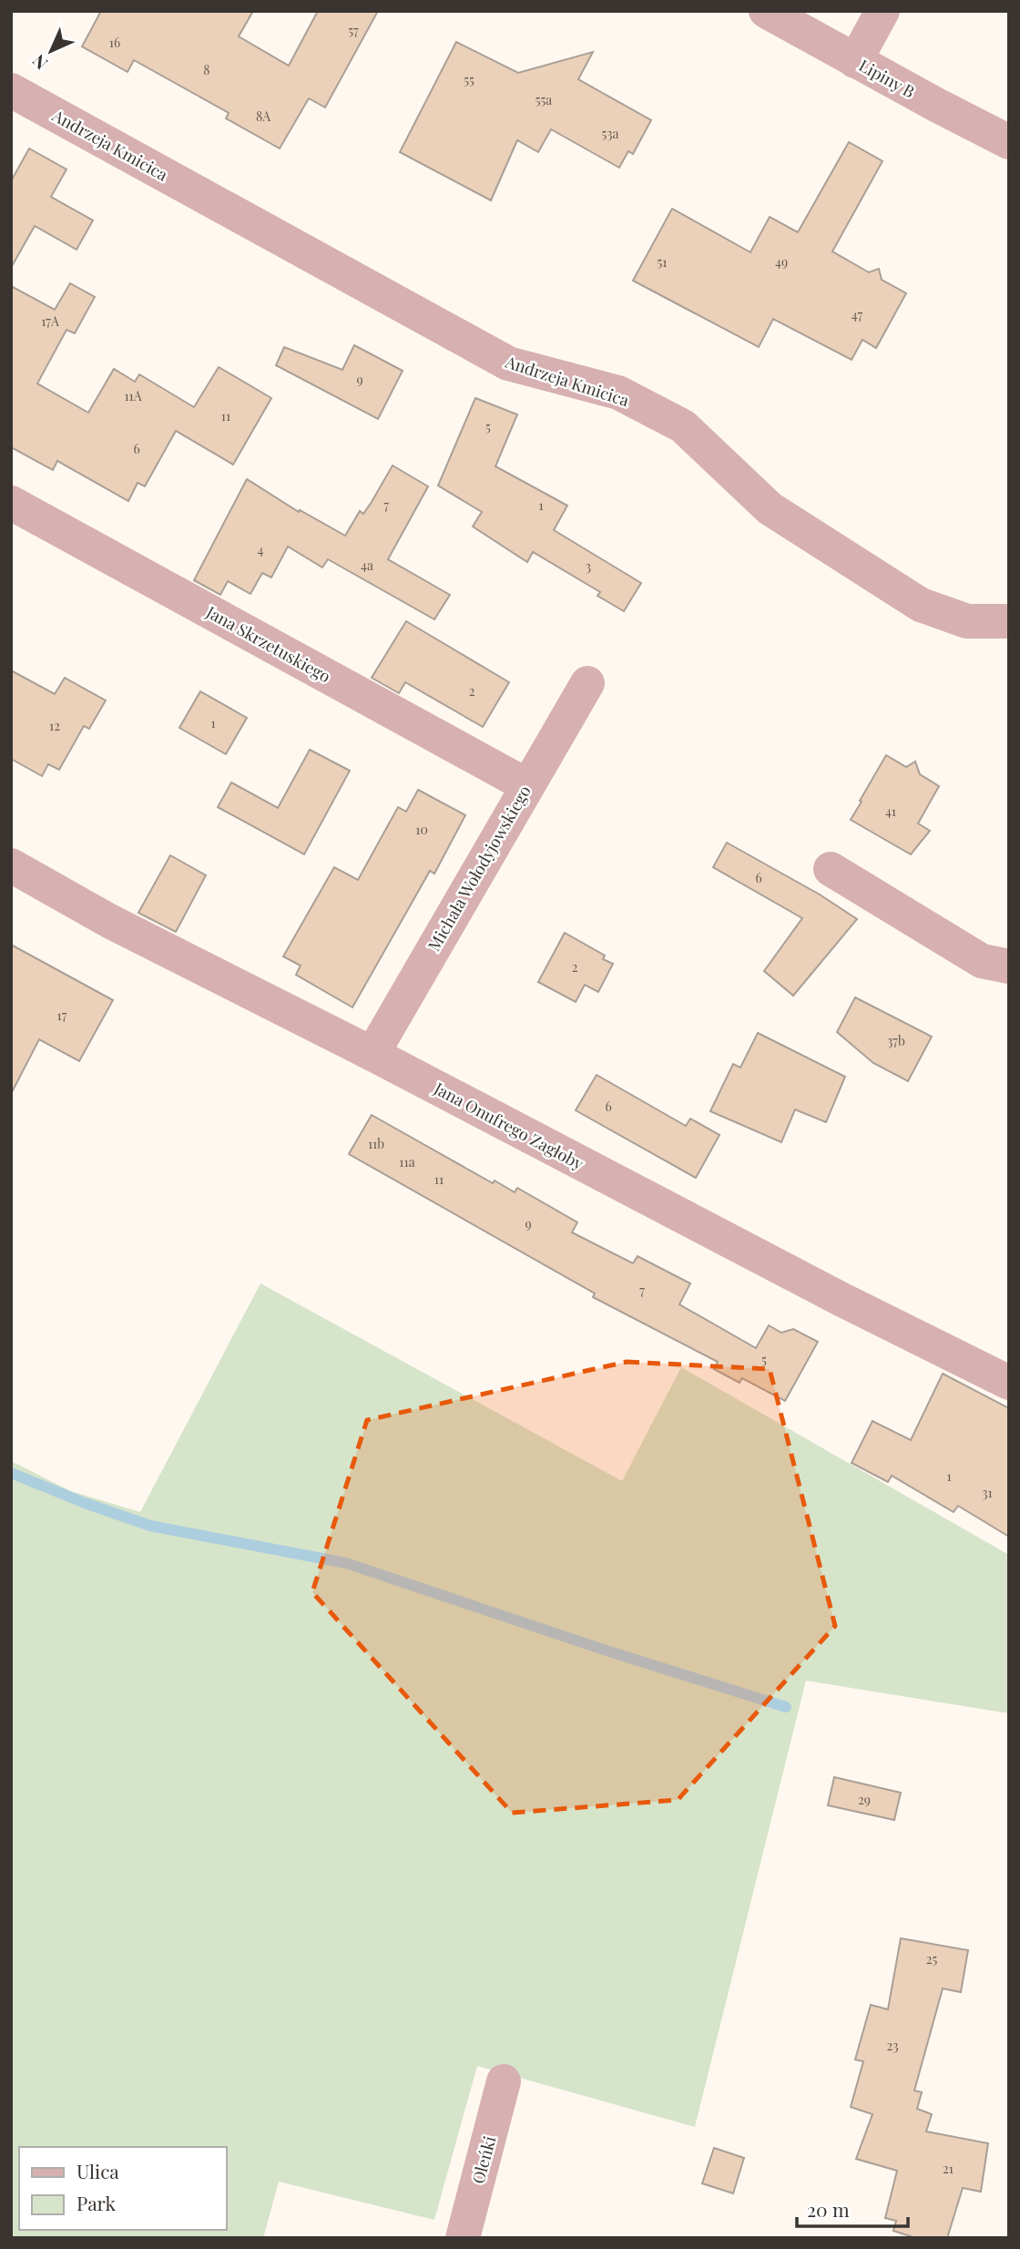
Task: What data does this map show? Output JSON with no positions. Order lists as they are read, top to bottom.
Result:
{
  "streets": {
    "street": [
      "Lipiny B",
      "Andrzeja Kmicica",
      "Jana Skrzetuskiego",
      "Michała Wołodyjowskiego",
      "Jana Onufrego Zagłoby",
      "Oleńki"
    ]
  },
  "crossings": [
    ["Jana Skrzetuskiego", "Michała Wołodyjowskiego"],
    ["Michała Wołodyjowskiego", "Jana Onufrego Zagłoby"]
  ],
  "house_numbers": [
    "57",
    "16",
    "8",
    "55",
    "55a",
    "8A",
    "53a",
    "51",
    "49",
    "47",
    "17A",
    "9",
    "11A",
    "11",
    "5",
    "6",
    "7",
    "1",
    "4",
    "4a",
    "3",
    "2",
    "1",
    "12",
    "41",
    "10",
    "6",
    "2",
    "17",
    "37b",
    "6",
    "11b",
    "11a",
    "11",
    "9",
    "7",
    "5",
    "1",
    "31",
    "29",
    "25",
    "23",
    "21"
  ],
  "legend": ["Ulica", "Park"],
  "scale_bar": "20 m",
  "north": "bottom left"
}
